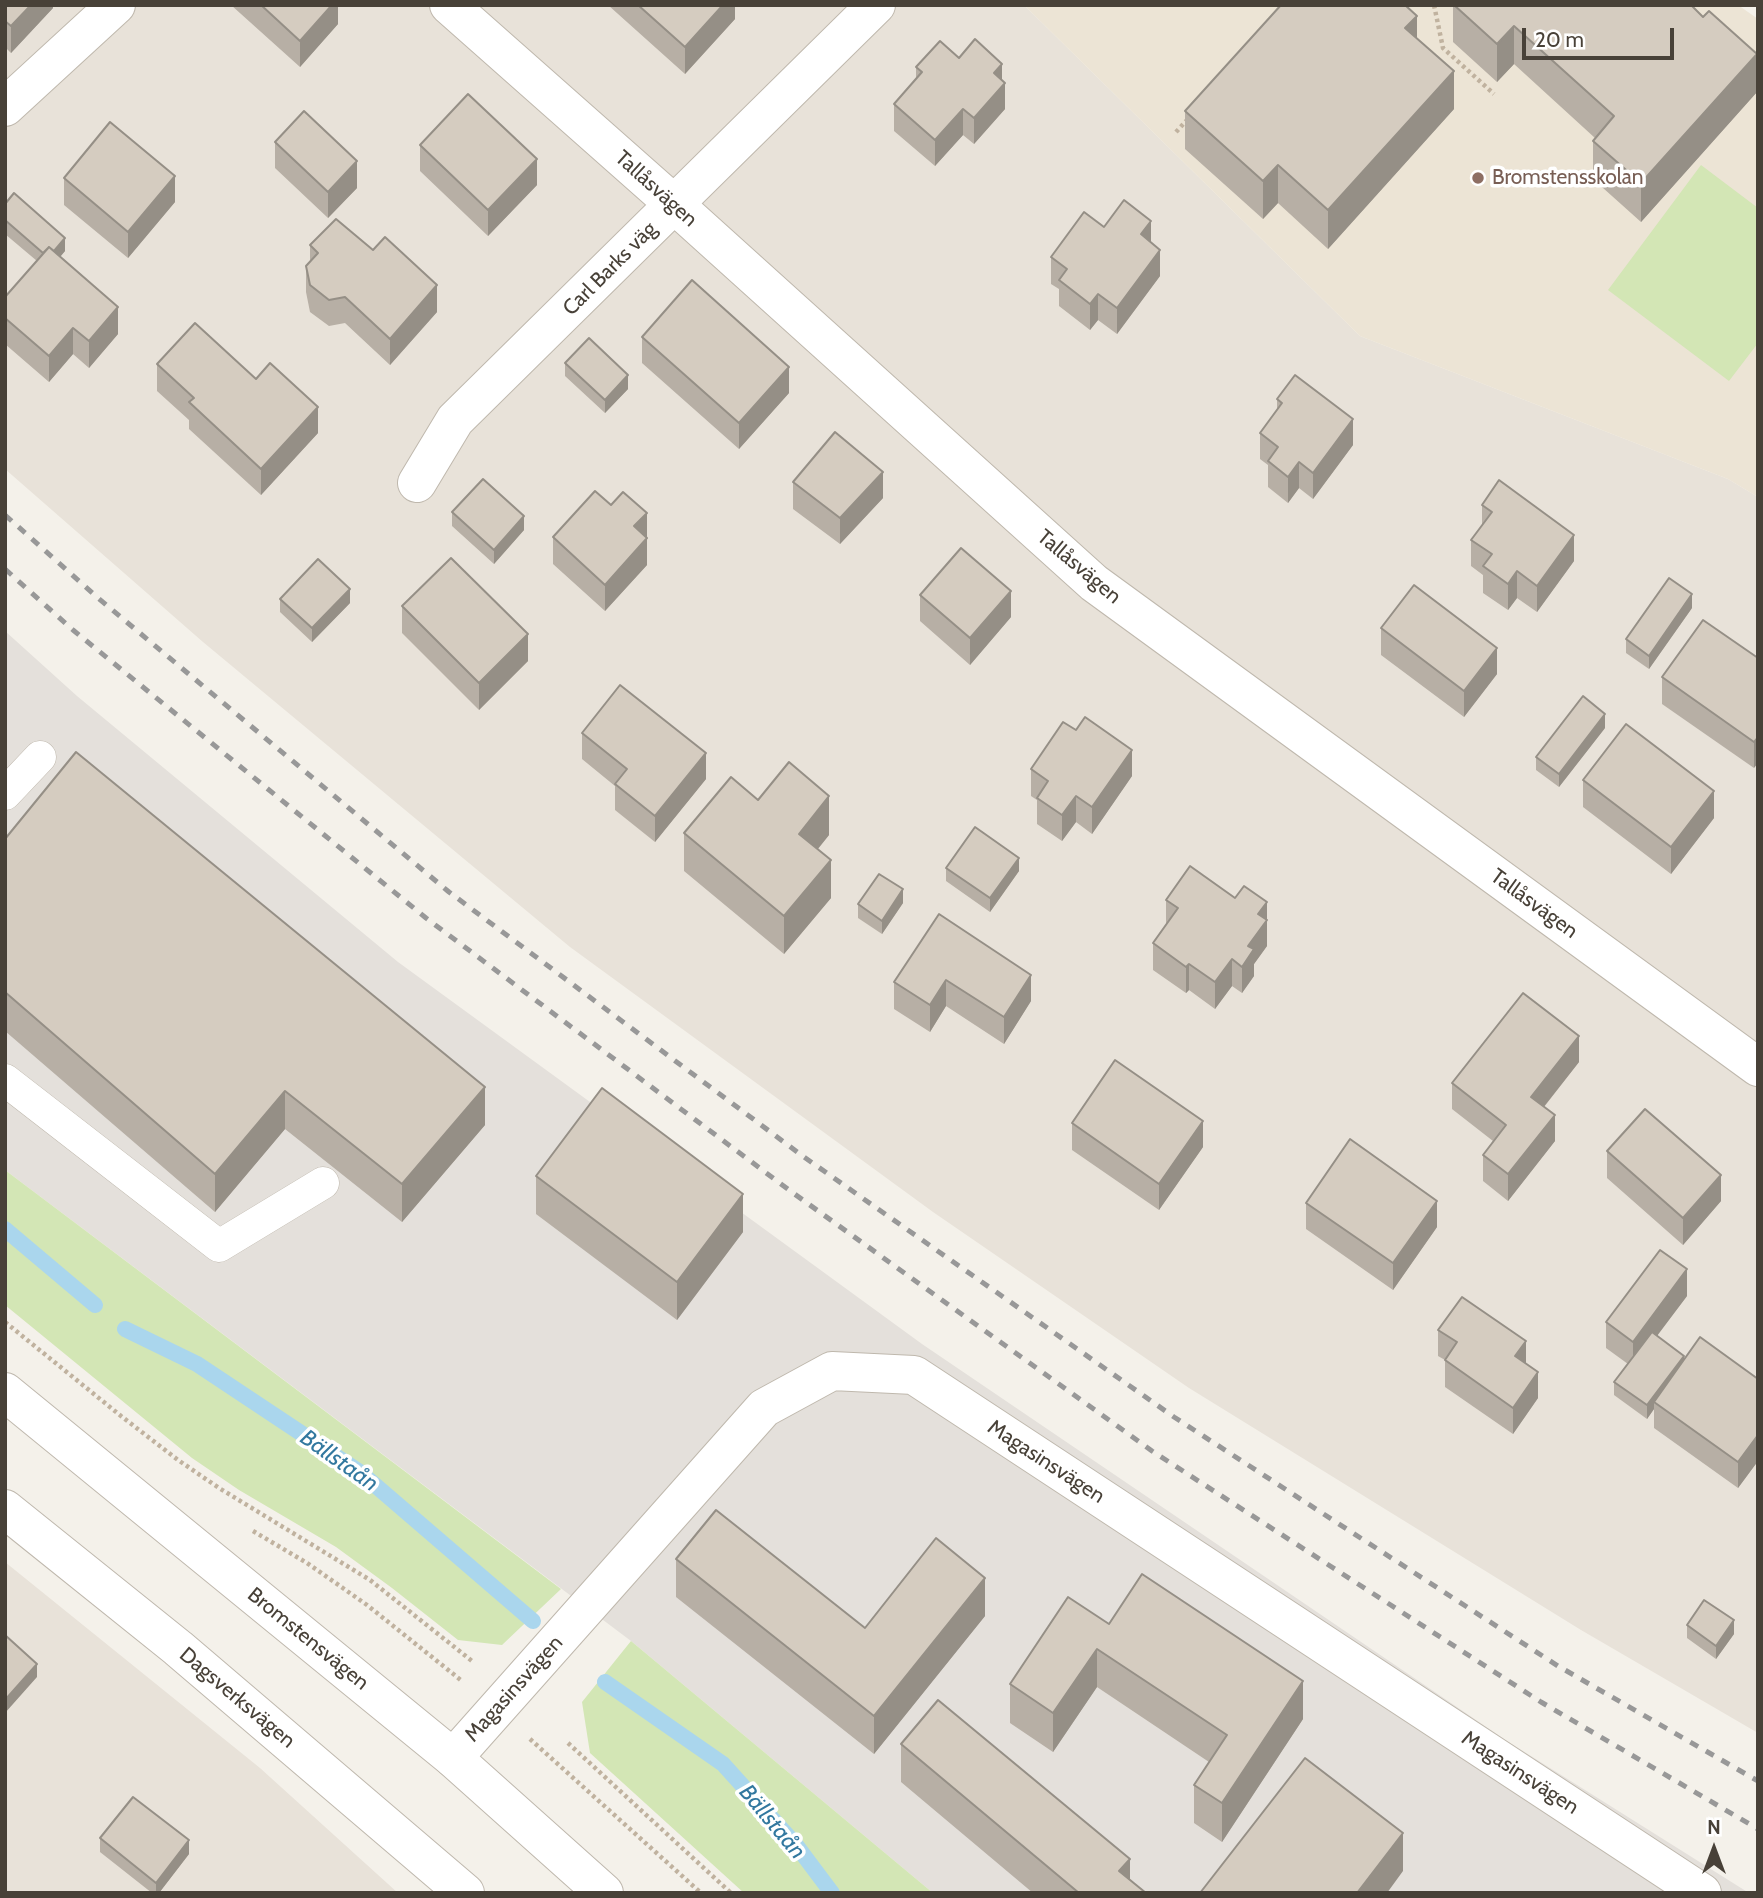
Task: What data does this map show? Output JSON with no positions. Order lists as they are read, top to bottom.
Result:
{
  "streets": {
    "street": [
      "Tallåsvägen",
      "Carl Barks väg",
      "Magasinsvägen",
      "Bromstensvägen",
      "Dagsverksvägen"
    ]
  },
  "crossings": [
    ["Tallåsvägen", "Carl Barks väg"],
    ["Magasinsvägen", "Bromstensvägen"]
  ],
  "water": ["Bällstaån"],
  "places": ["Bromstensskolan"],
  "scale_bar": "20 m",
  "north": "top"
}
